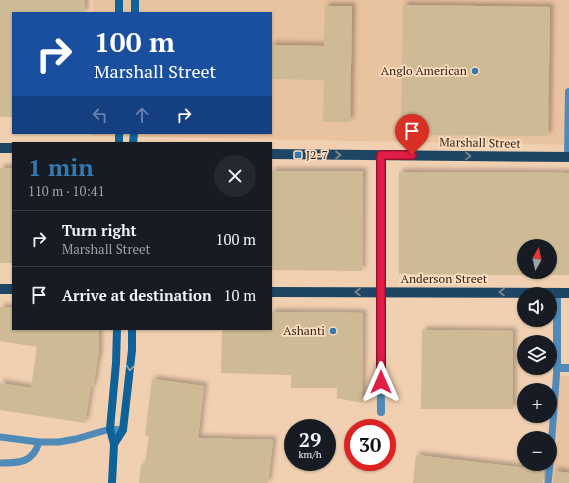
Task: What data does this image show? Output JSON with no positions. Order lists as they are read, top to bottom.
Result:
{
  "streets": {
    "main road": ["Marshall Street", "Anderson Street"]
  },
  "one_way": ["Marshall Street", "Anderson Street"],
  "places": {
    "other": ["Anglo American", "Ashanti"],
    "transit": ["J2-7"]
  },
  "north": "top",
  "page": {
    "turn": ["100 m", "Marshall Street"],
    "heading": ["1 min", "110 m · 10:41"],
    "list": [
      {
        "name": "Turn right",
        "note": "Marshall Street",
        "value": "100 m"
      },
      {
        "name": "Arrive at destination",
        "value": "10 m"
      }
    ],
    "map_buttons": ["+", "−"],
    "speed": "29 km/h",
    "limit": "30"
  }
}
